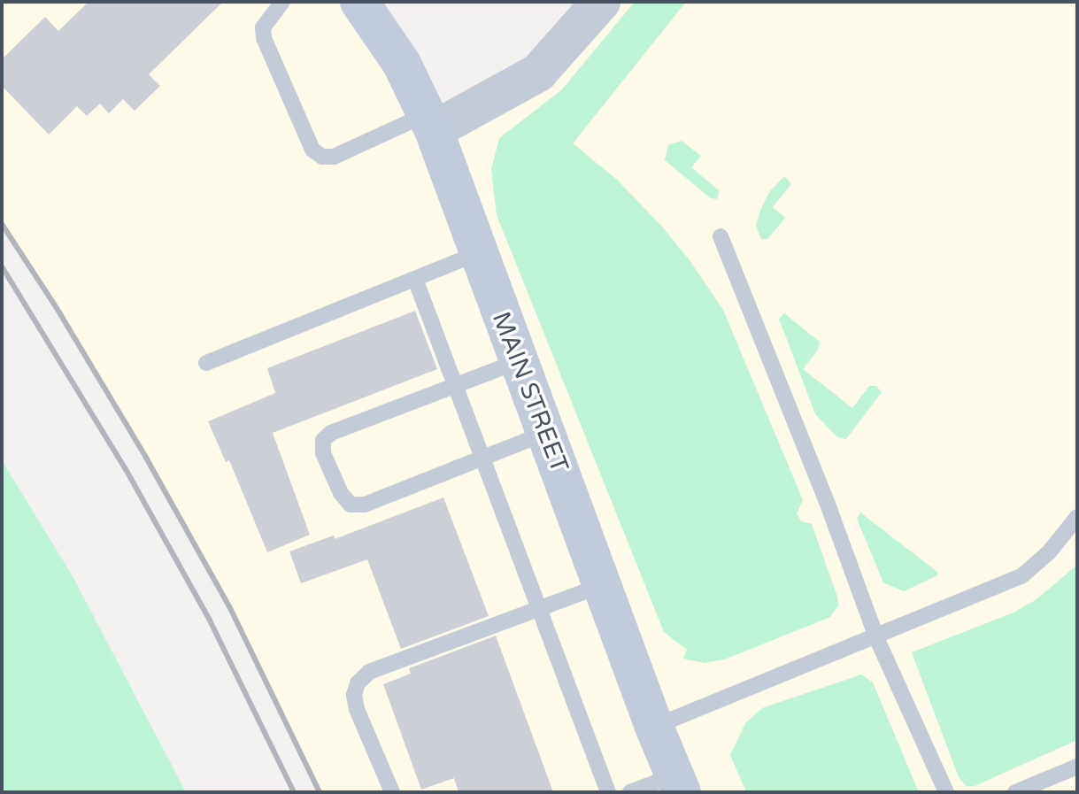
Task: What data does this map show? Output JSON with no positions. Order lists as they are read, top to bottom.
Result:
{
  "streets": {
    "main road": ["MAIN STREET"]
  }
}
